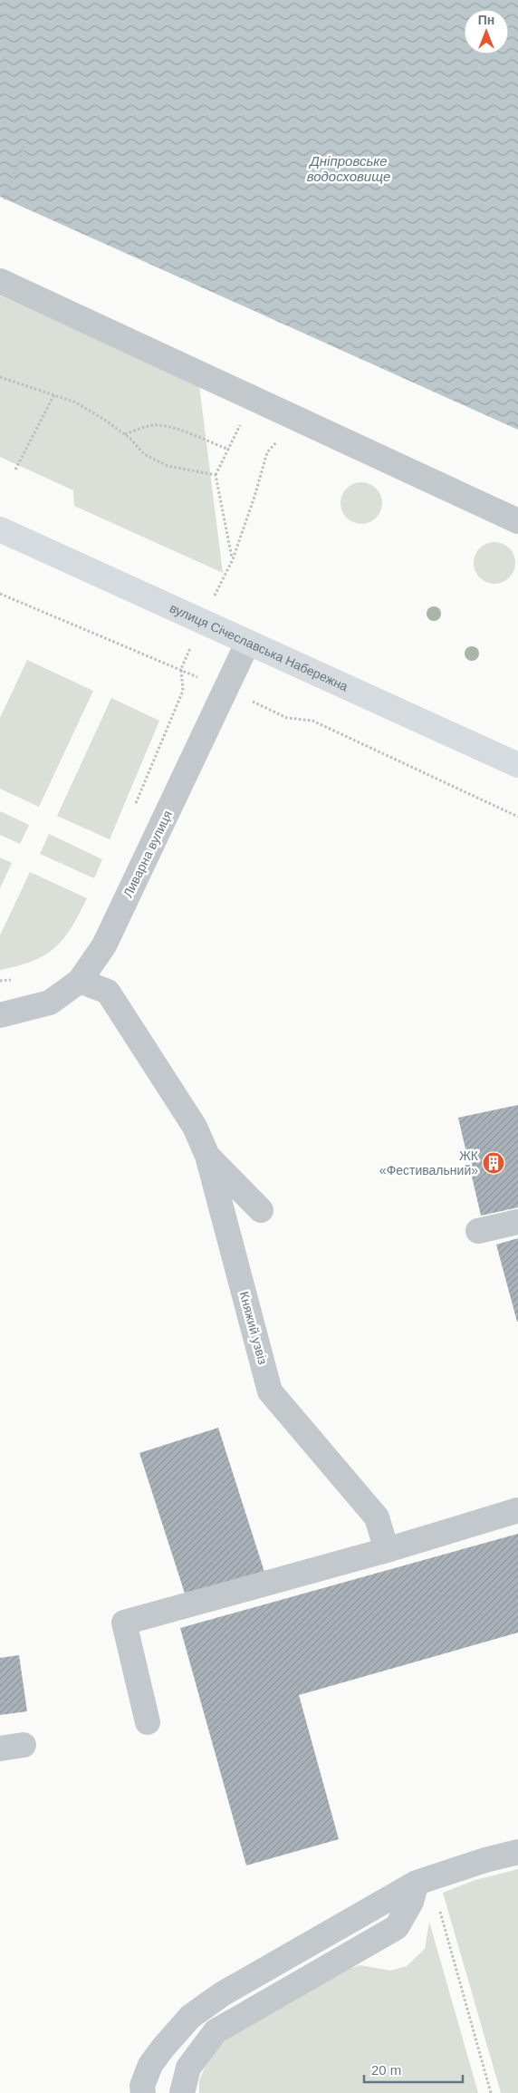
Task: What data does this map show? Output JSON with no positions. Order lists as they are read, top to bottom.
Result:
{
  "streets": {
    "main road": ["вулиця Січеславська Набережна"],
    "street": ["Ливарна вулиця", "Княжий узвіз"]
  },
  "crossings": [
    ["вулиця Січеславська Набережна", "Ливарна вулиця"],
    ["Ливарна вулиця", "Княжий узвіз"]
  ],
  "water": ["Дніпровське водосховище"],
  "places": {
    "building": ["ЖК «Фестивальний»"]
  },
  "scale_bar": "20 m",
  "north": "top"
}
